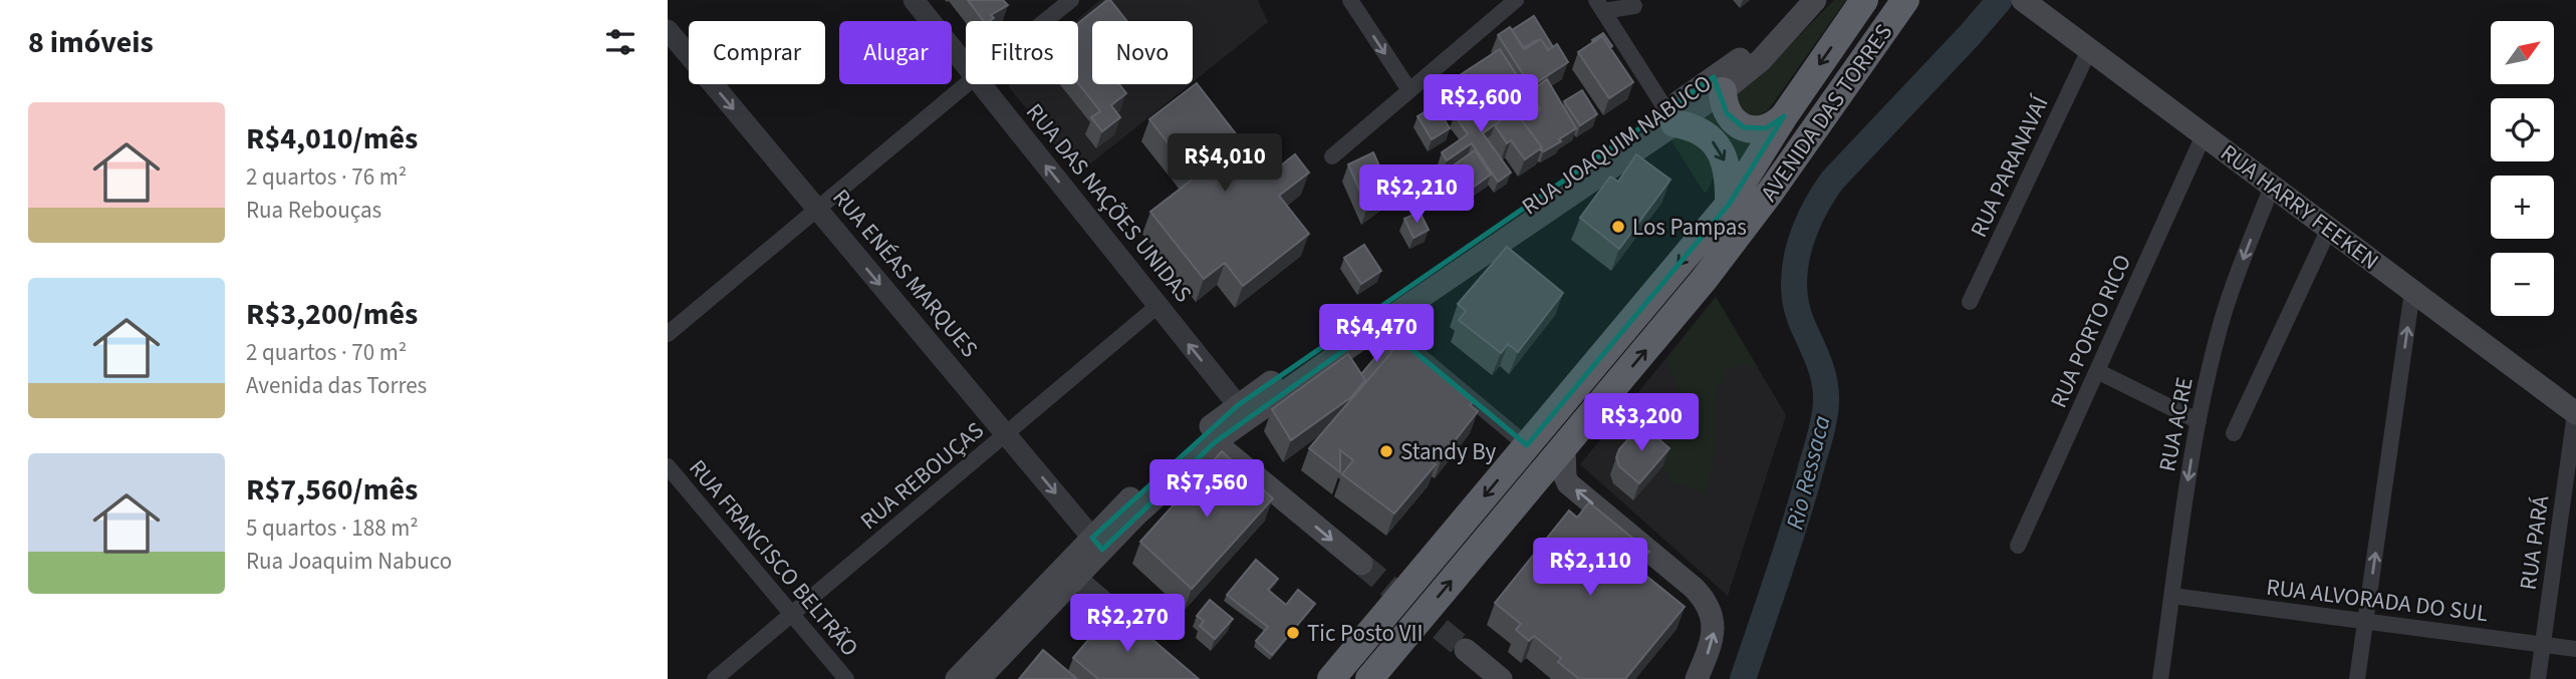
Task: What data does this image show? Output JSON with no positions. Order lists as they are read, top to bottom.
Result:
{
  "streets": {
    "highway": ["AVENIDA DAS TORRES"],
    "main road": ["RUA JOAQUIM NABUCO", "RUA HARRY FEEKEN"],
    "street": [
      "RUA PARANAVAÍ",
      "RUA DAS NAÇÕES UNIDAS",
      "RUA ENÉAS MARQUES",
      "RUA PORTO RICO",
      "RUA ACRE",
      "RUA REBOUÇAS",
      "RUA PARÁ",
      "RUA FRANCISCO BELTRÃO",
      "RUA ALVORADA DO SUL"
    ]
  },
  "crossings": [
    ["RUA JOAQUIM NABUCO", "RUA DAS NAÇÕES UNIDAS"],
    ["RUA JOAQUIM NABUCO", "RUA ENÉAS MARQUES"],
    ["RUA PARANAVAÍ", "RUA HARRY FEEKEN"],
    ["RUA DAS NAÇÕES UNIDAS", "RUA REBOUÇAS"],
    ["RUA HARRY FEEKEN", "RUA PORTO RICO"],
    ["RUA HARRY FEEKEN", "RUA ACRE"],
    ["RUA HARRY FEEKEN", "RUA PARÁ"],
    ["RUA ENÉAS MARQUES", "RUA REBOUÇAS"],
    ["RUA ACRE", "RUA ALVORADA DO SUL"],
    ["RUA REBOUÇAS", "RUA FRANCISCO BELTRÃO"],
    ["RUA PARÁ", "RUA ALVORADA DO SUL"]
  ],
  "one_way": ["RUA DAS NAÇÕES UNIDAS", "RUA ENÉAS MARQUES"],
  "water": ["Rio Ressaca"],
  "places": ["Los Pampas", "Standy By", "Tic Posto VII"],
  "north": "top right",
  "page": {
    "heading": "8 imóveis",
    "map_buttons": ["+", "−"],
    "chip": [
      "Comprar",
      "Alugar",
      "Filtros",
      "Novo"
    ],
    "price": [
      "R$2,600",
      "R$4,010",
      "R$2,210",
      "R$4,470",
      "R$3,200",
      "R$7,560",
      "R$2,110",
      "R$2,270"
    ],
    "list": [
      {
        "name": "R$4,010/mês",
        "note": "2 quartos · 76 m² · Rua Rebouças"
      },
      {
        "name": "R$3,200/mês",
        "note": "2 quartos · 70 m² · Avenida das Torres"
      },
      {
        "name": "R$7,560/mês",
        "note": "5 quartos · 188 m² · Rua Joaquim Nabuco"
      }
    ]
  }
}
